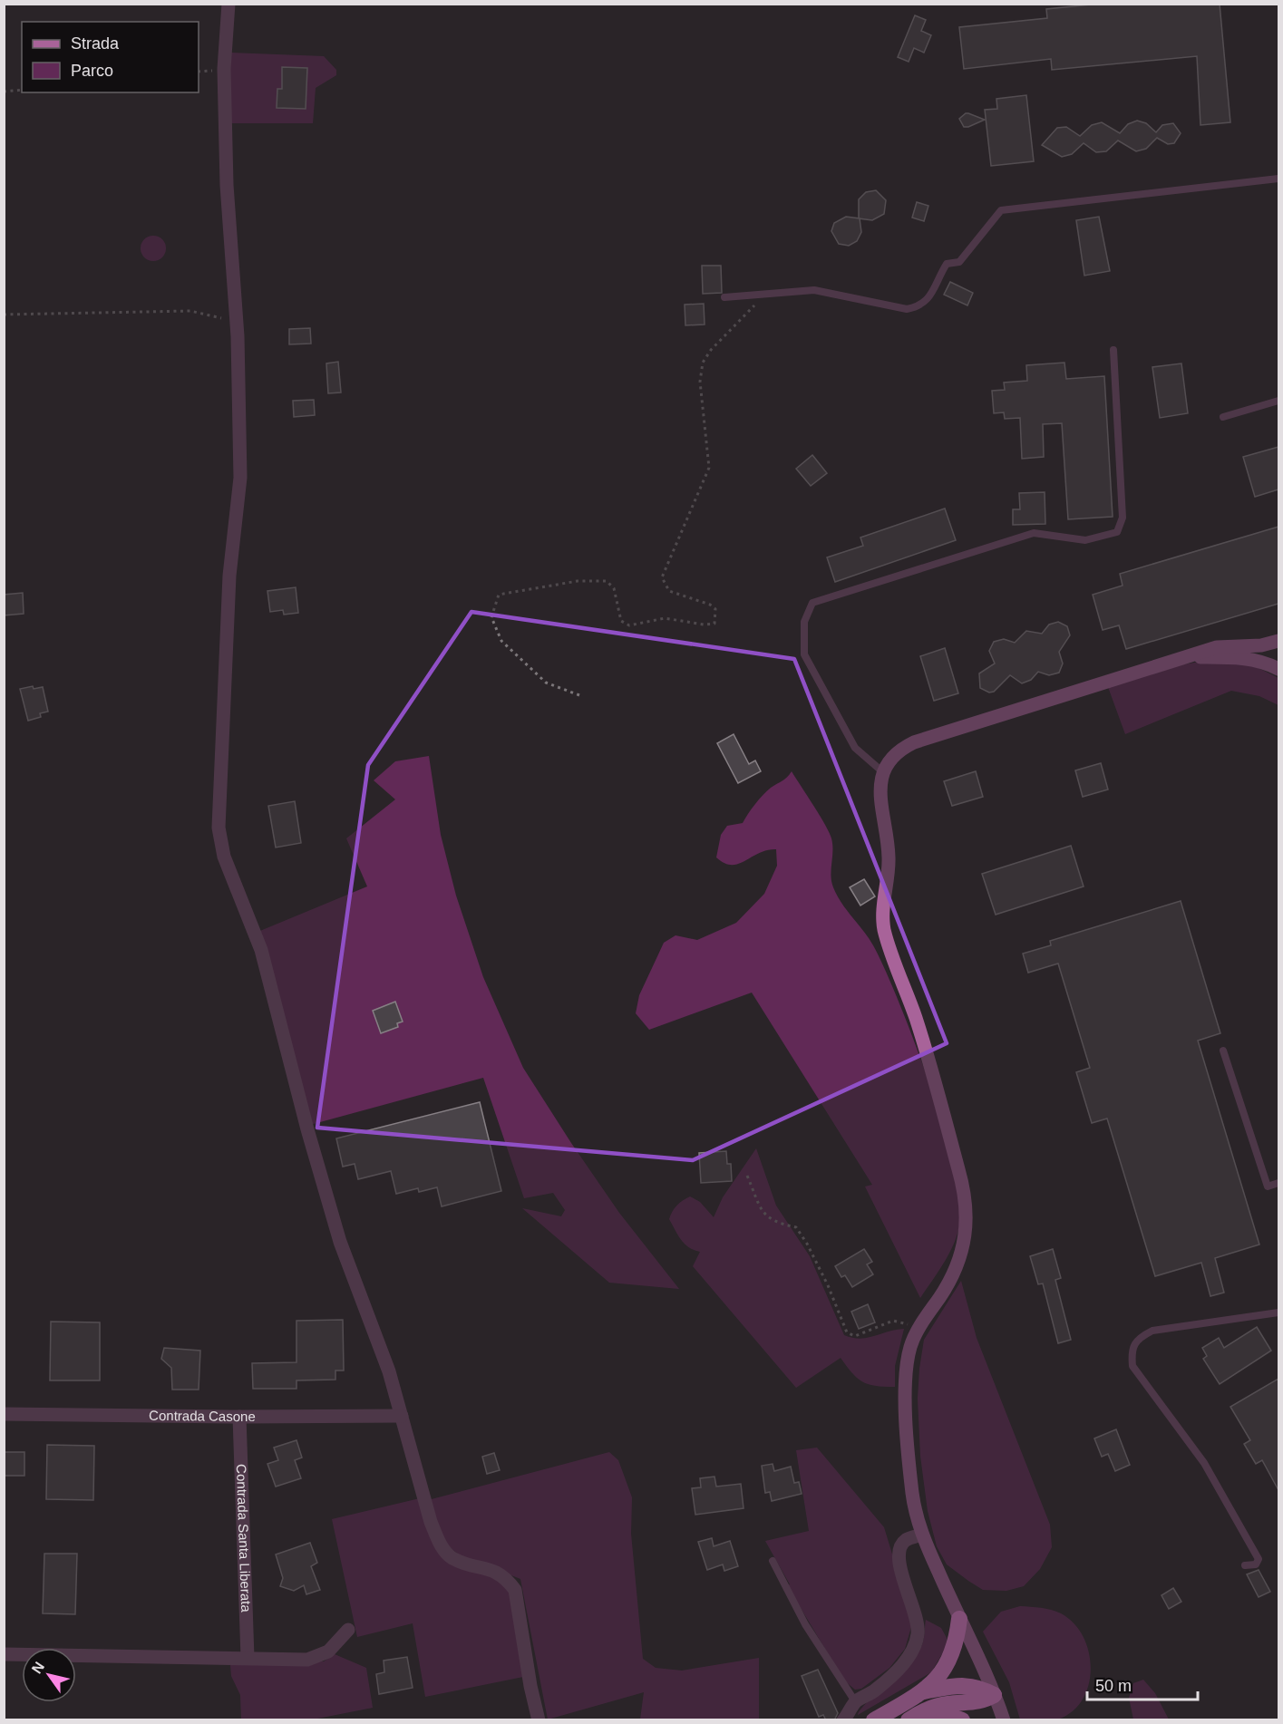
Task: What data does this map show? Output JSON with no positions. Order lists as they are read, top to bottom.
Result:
{
  "streets": {
    "street": ["Contrada Casone", "Contrada Santa Liberata"]
  },
  "crossings": [
    ["Contrada Casone", "Contrada Santa Liberata"]
  ],
  "legend": ["Strada", "Parco"],
  "scale_bar": "50 m",
  "north": "top left"
}
